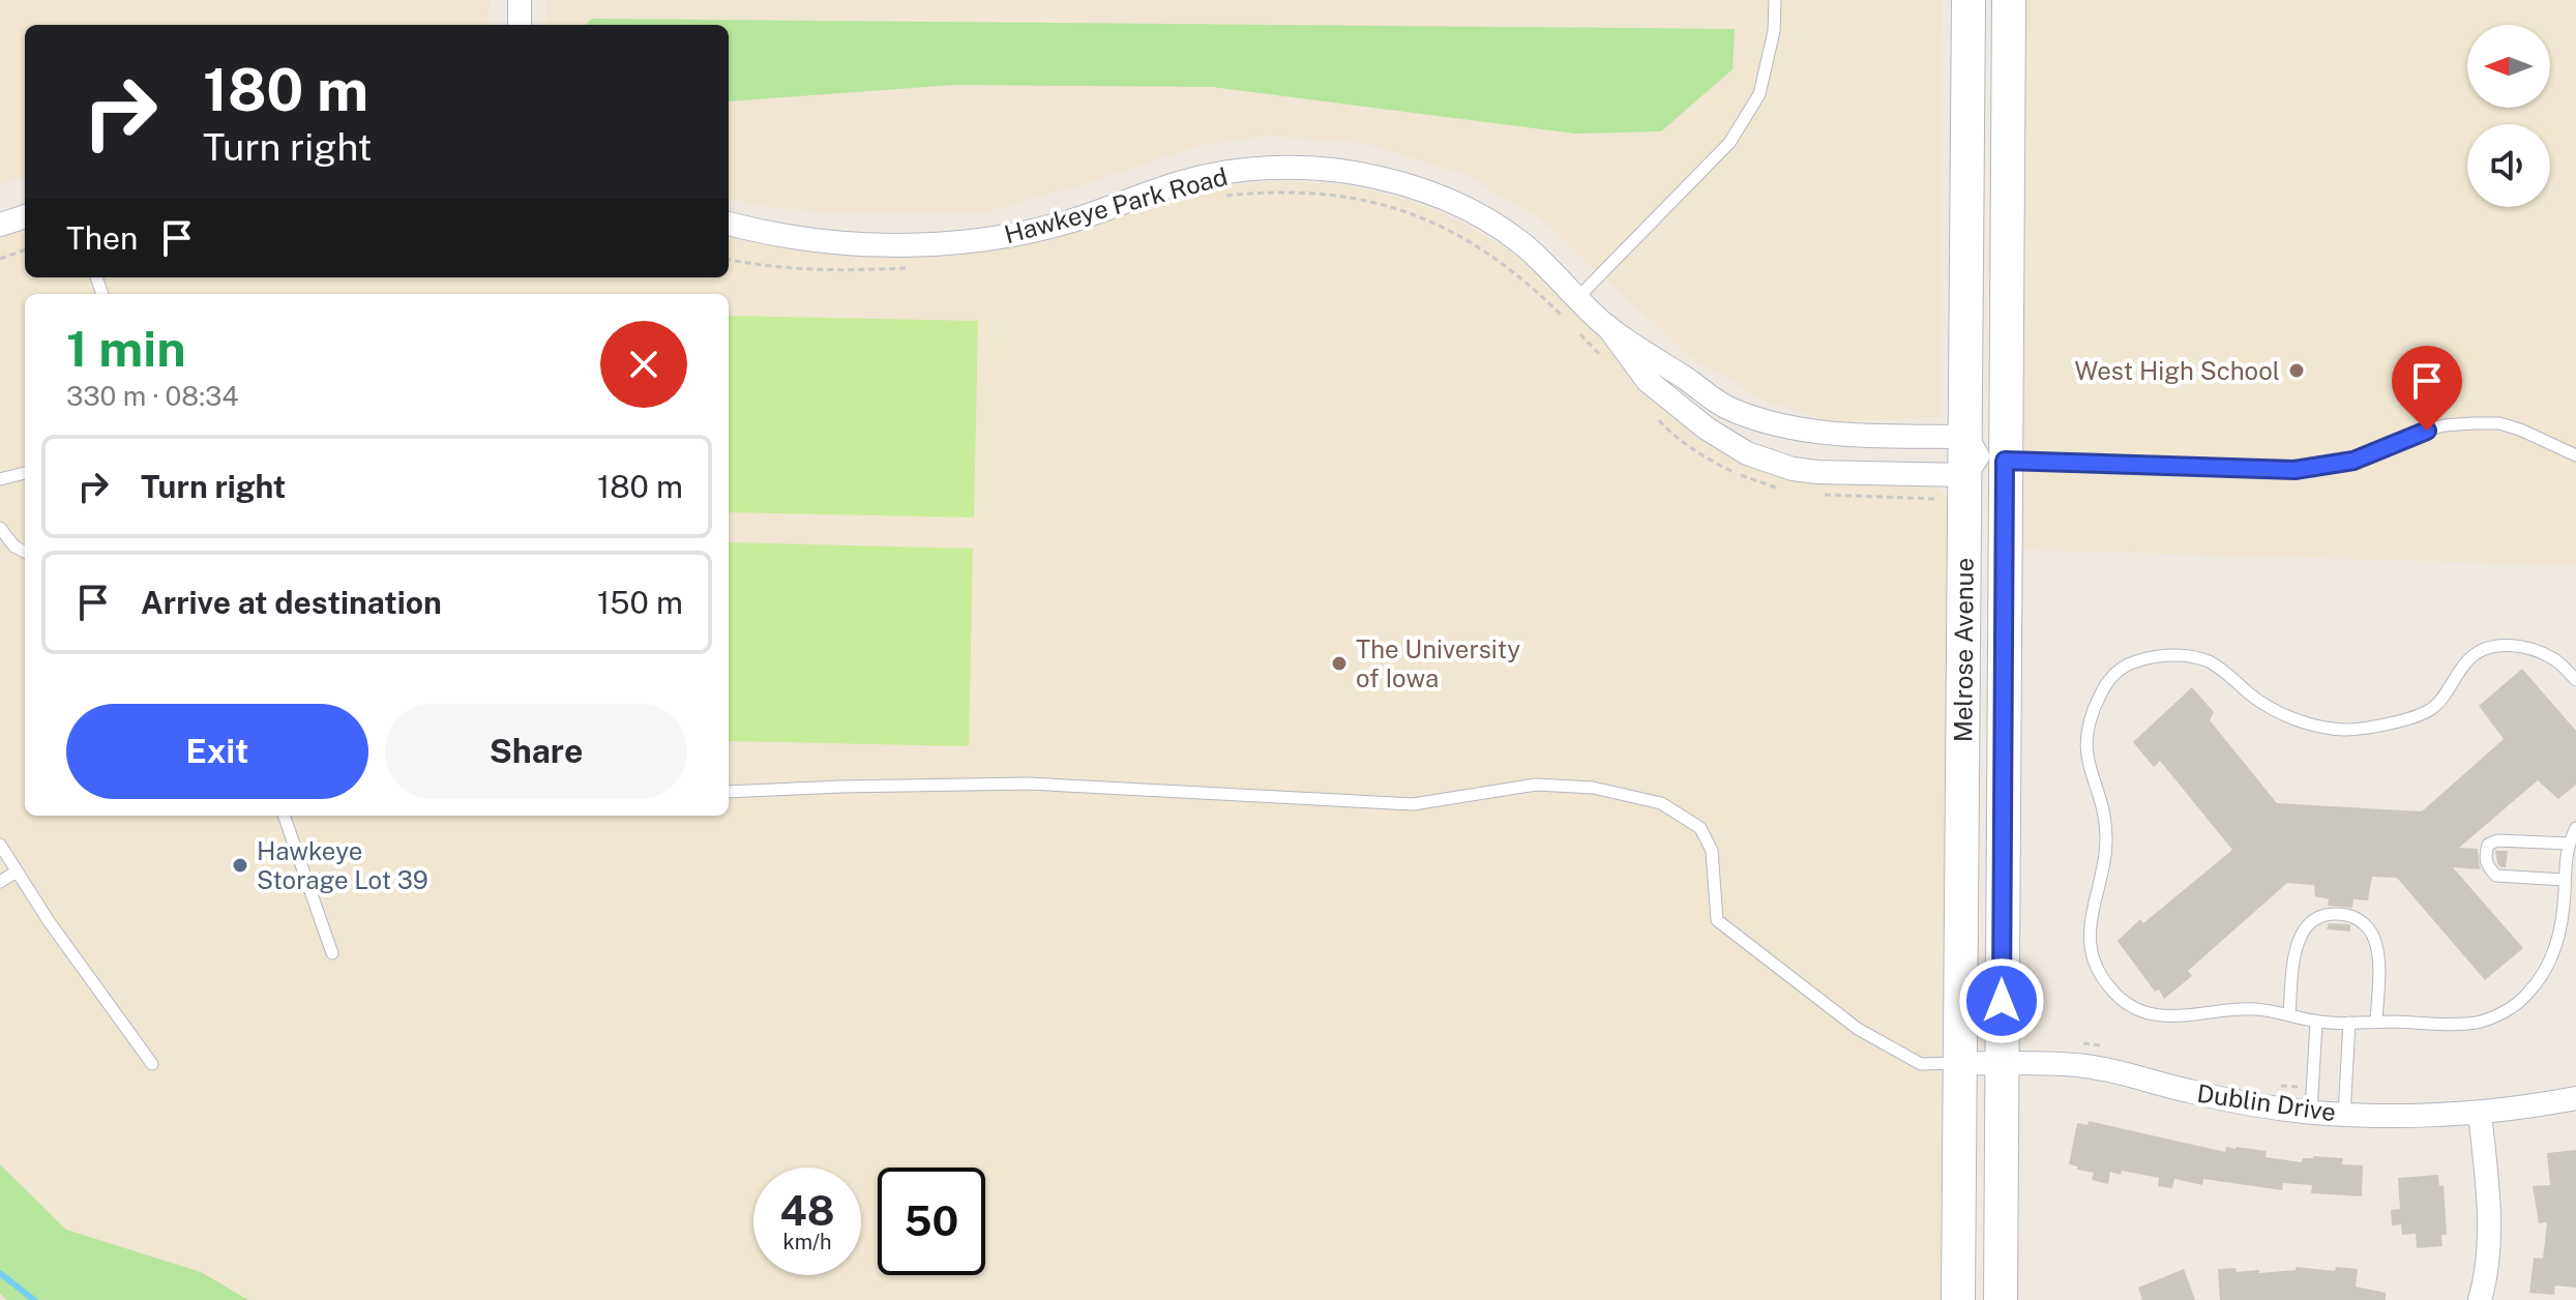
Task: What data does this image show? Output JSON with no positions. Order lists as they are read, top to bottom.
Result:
{
  "streets": {
    "main road": ["Melrose Avenue"],
    "street": ["Hawkeye Park Road", "Dublin Drive"]
  },
  "crossings": [
    ["Hawkeye Park Road", "Melrose Avenue"],
    ["Melrose Avenue", "Dublin Drive"]
  ],
  "places": ["West High School", "The University of Iowa", "Hawkeye Storage Lot 39"],
  "north": "left",
  "page": {
    "turn": ["180 m", "Turn right"],
    "then": "Then",
    "heading": ["1 min", "330 m · 08:34"],
    "list": [
      {
        "name": "Turn right",
        "value": "180 m"
      },
      {
        "name": "Arrive at destination",
        "value": "150 m"
      }
    ],
    "buttons": ["Exit", "Share"],
    "speed": "48 km/h",
    "limit": "50"
  }
}
